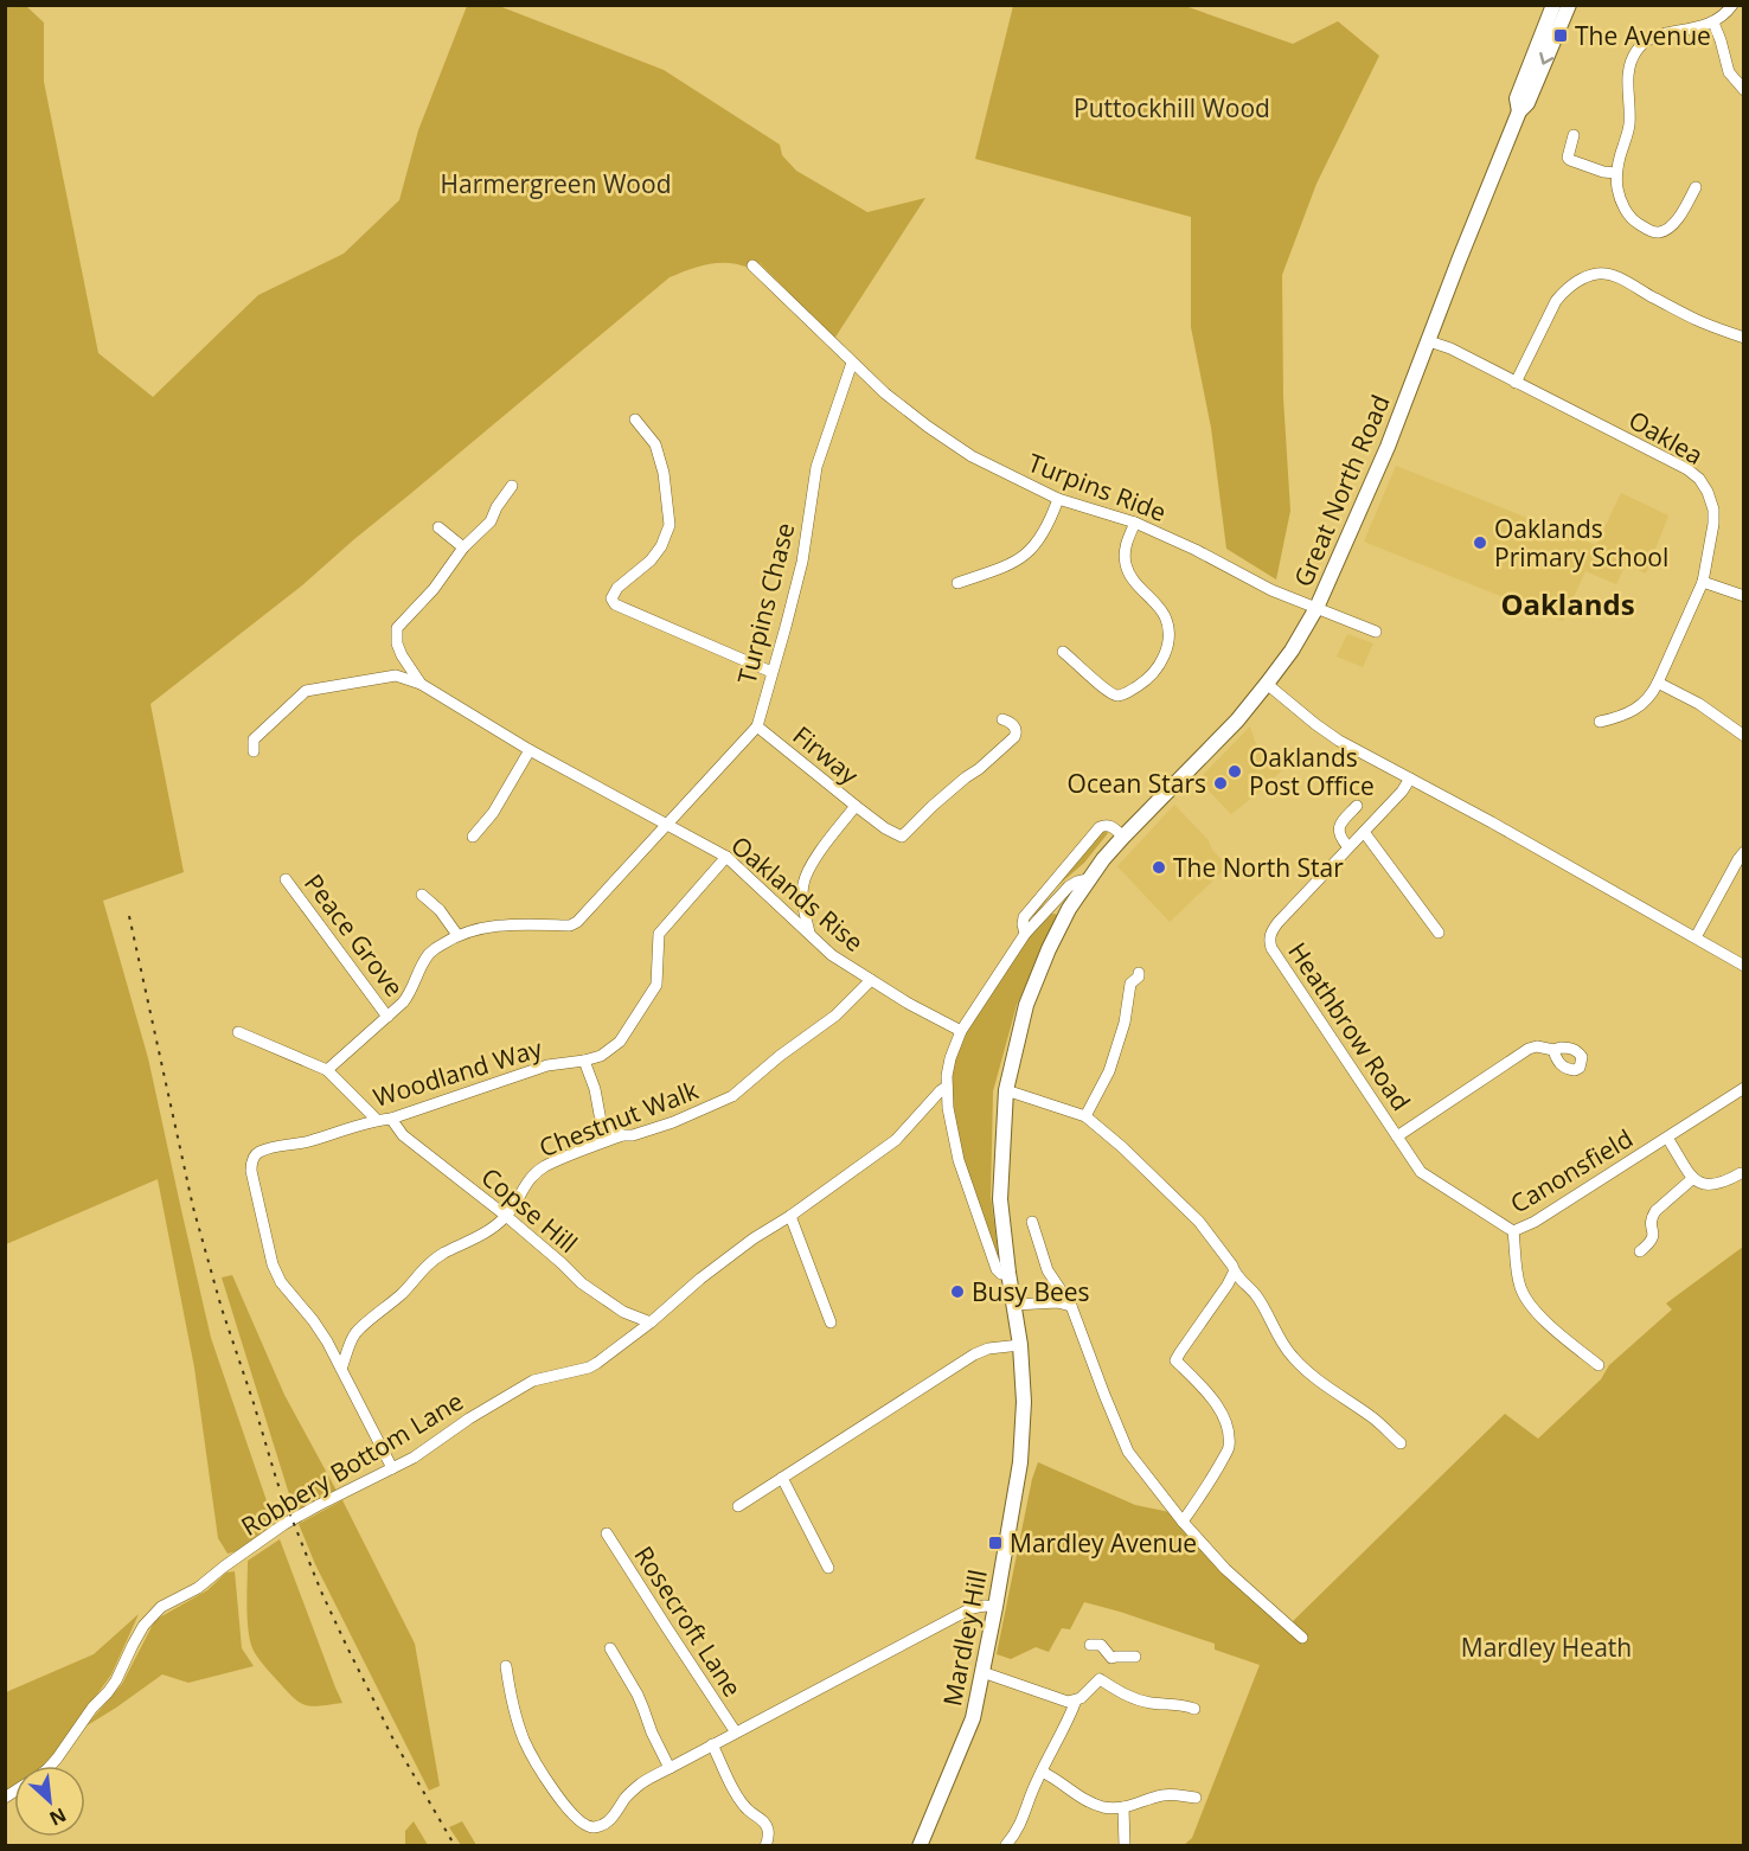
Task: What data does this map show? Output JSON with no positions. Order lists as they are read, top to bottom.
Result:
{
  "streets": {
    "main road": ["Great North Road", "Mardley Hill"],
    "street": [
      "Oaklea",
      "Turpins Ride",
      "Turpins Chase",
      "Firway",
      "Oaklands Rise",
      "Peace Grove",
      "Heathbrow Road",
      "Woodland Way",
      "Chestnut Walk",
      "Canonsfield",
      "Copse Hill",
      "Robbery Bottom Lane",
      "Rosecroft Lane"
    ]
  },
  "crossings": [
    ["Oaklea", "Great North Road"],
    ["Turpins Ride", "Great North Road"],
    ["Turpins Ride", "Turpins Chase"],
    ["Great North Road", "Mardley Hill"],
    ["Turpins Chase", "Firway"],
    ["Turpins Chase", "Oaklands Rise"],
    ["Firway", "Oaklands Rise"],
    ["Oaklands Rise", "Woodland Way"],
    ["Oaklands Rise", "Chestnut Walk"],
    ["Heathbrow Road", "Canonsfield"],
    ["Woodland Way", "Chestnut Walk"],
    ["Woodland Way", "Copse Hill"],
    ["Chestnut Walk", "Copse Hill"],
    ["Copse Hill", "Robbery Bottom Lane"]
  ],
  "districts": ["Oaklands"],
  "parks": ["Puttockhill Wood", "Harmergreen Wood", "Mardley Heath"],
  "places": {
    "transit": ["The Avenue", "Mardley Avenue"],
    "other": [
      "Oaklands Primary School",
      "Oaklands Post Office",
      "Ocean Stars",
      "The North Star",
      "Busy Bees"
    ]
  },
  "north": "bottom right"
}
